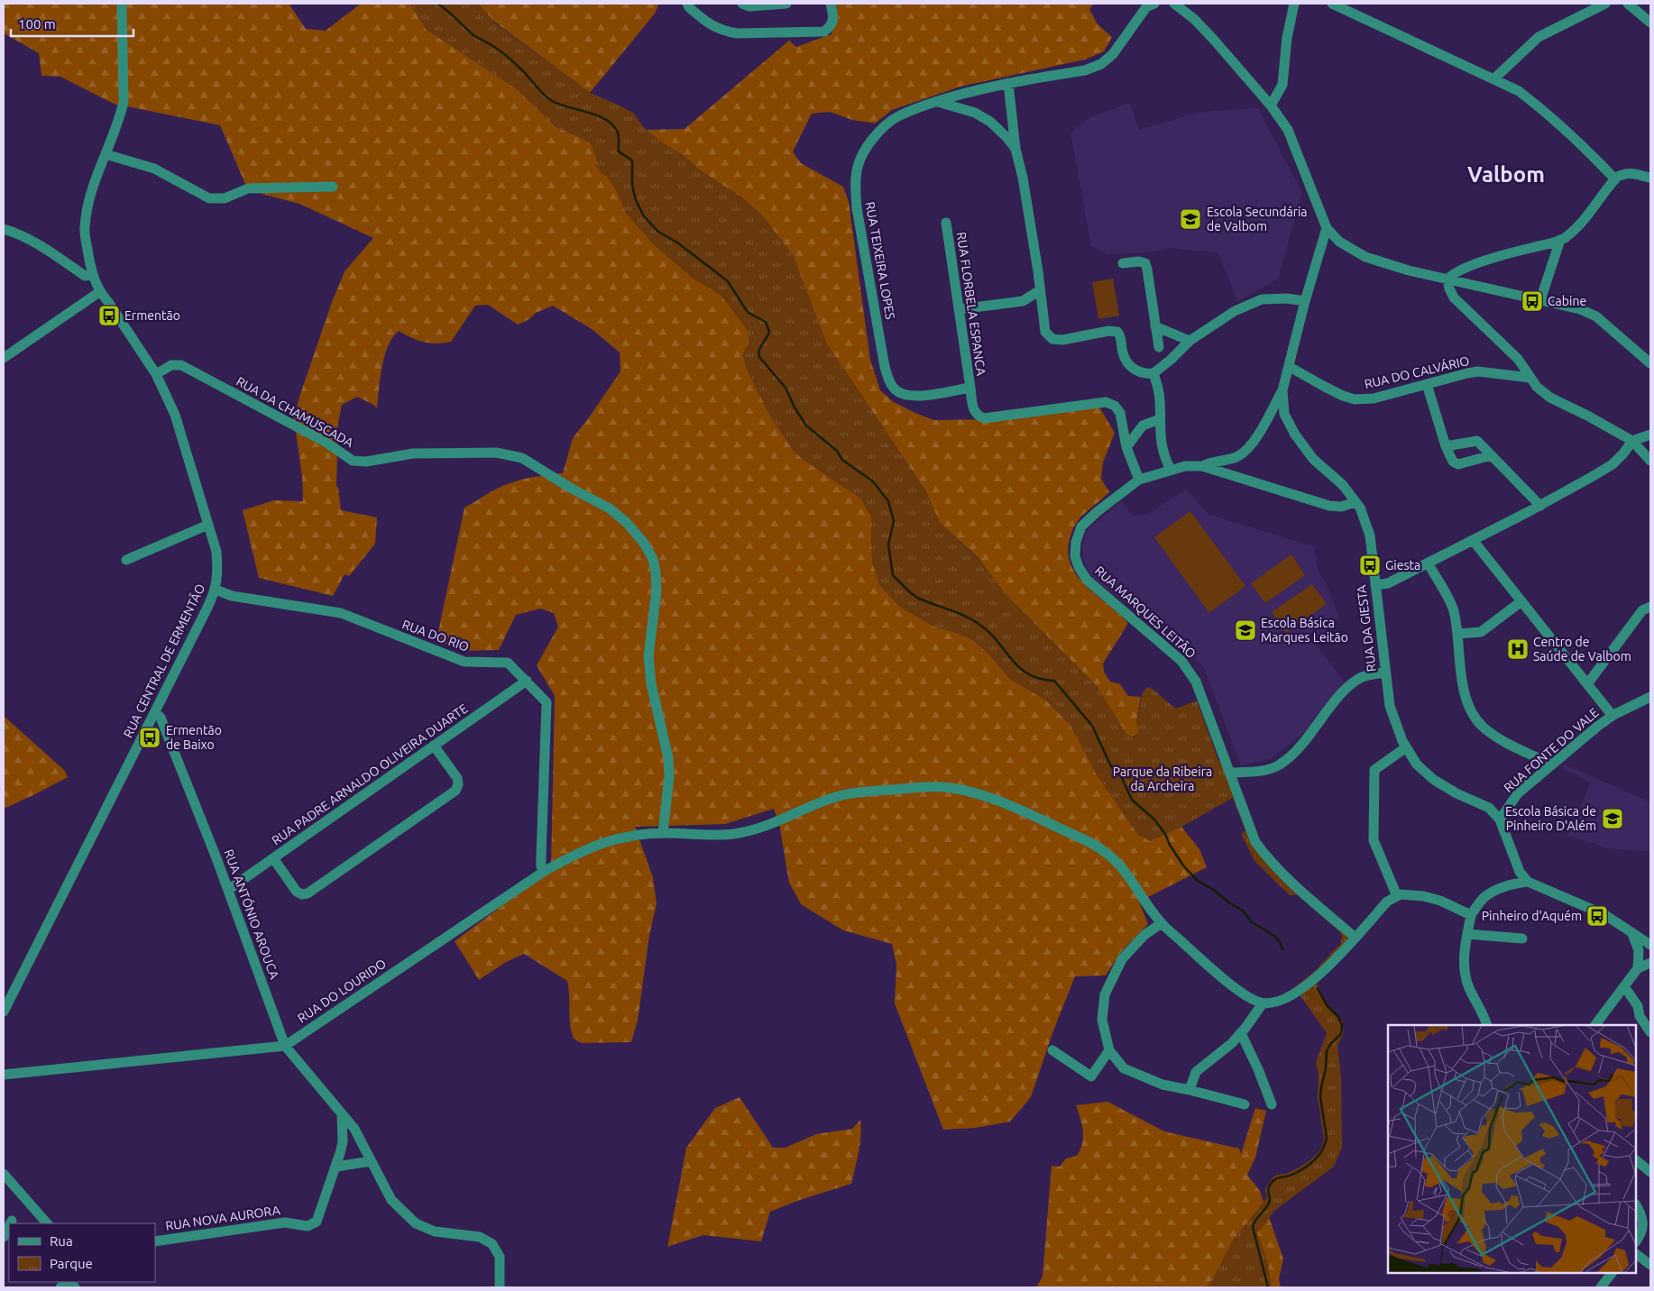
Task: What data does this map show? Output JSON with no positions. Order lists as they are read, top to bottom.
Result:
{
  "streets": {
    "street": [
      "RUA TEIXEIRA LOPES",
      "RUA FLORBELA ESPANCA",
      "RUA DO CALVÁRIO",
      "RUA DA CHAMUSCADA",
      "RUA MARQUES LEITÃO",
      "RUA DA GIESTA",
      "RUA DO RIO",
      "RUA CENTRAL DE ERMENTÃO",
      "RUA FONTE DO VALE",
      "RUA PADRE ARNALDO OLIVEIRA DUARTE",
      "RUA ANTÓNIO AROUCA",
      "RUA DO LOURIDO",
      "RUA NOVA AURORA"
    ]
  },
  "crossings": [
    ["RUA TEIXEIRA LOPES", "RUA FLORBELA ESPANCA"],
    ["RUA DO CALVÁRIO", "RUA DA GIESTA"],
    ["RUA DA CHAMUSCADA", "RUA CENTRAL DE ERMENTÃO"],
    ["RUA DA CHAMUSCADA", "RUA DO LOURIDO"],
    ["RUA MARQUES LEITÃO", "RUA DA GIESTA"],
    ["RUA DA GIESTA", "RUA FONTE DO VALE"],
    ["RUA DO RIO", "RUA CENTRAL DE ERMENTÃO"],
    ["RUA DO RIO", "RUA PADRE ARNALDO OLIVEIRA DUARTE"],
    ["RUA DO RIO", "RUA DO LOURIDO"],
    ["RUA CENTRAL DE ERMENTÃO", "RUA ANTÓNIO AROUCA"],
    ["RUA PADRE ARNALDO OLIVEIRA DUARTE", "RUA ANTÓNIO AROUCA"],
    ["RUA ANTÓNIO AROUCA", "RUA DO LOURIDO"],
    ["RUA ANTÓNIO AROUCA", "RUA NOVA AURORA"]
  ],
  "districts": ["Valbom"],
  "parks": ["Parque da Ribeira da Archeira"],
  "places": {
    "school or university": ["Escola Secundária de Valbom", "Escola Básica Marques Leitão", "Escola Básica de Pinheiro D'Além"],
    "bus stop": [
      "Cabine",
      "Ermentão",
      "Giesta",
      "Ermentão de Baixo",
      "Pinheiro d'Aquém"
    ],
    "hospital": ["Centro de Saúde de Valbom"]
  },
  "legend": ["Rua", "Parque"],
  "scale_bar": "100 m"
}
